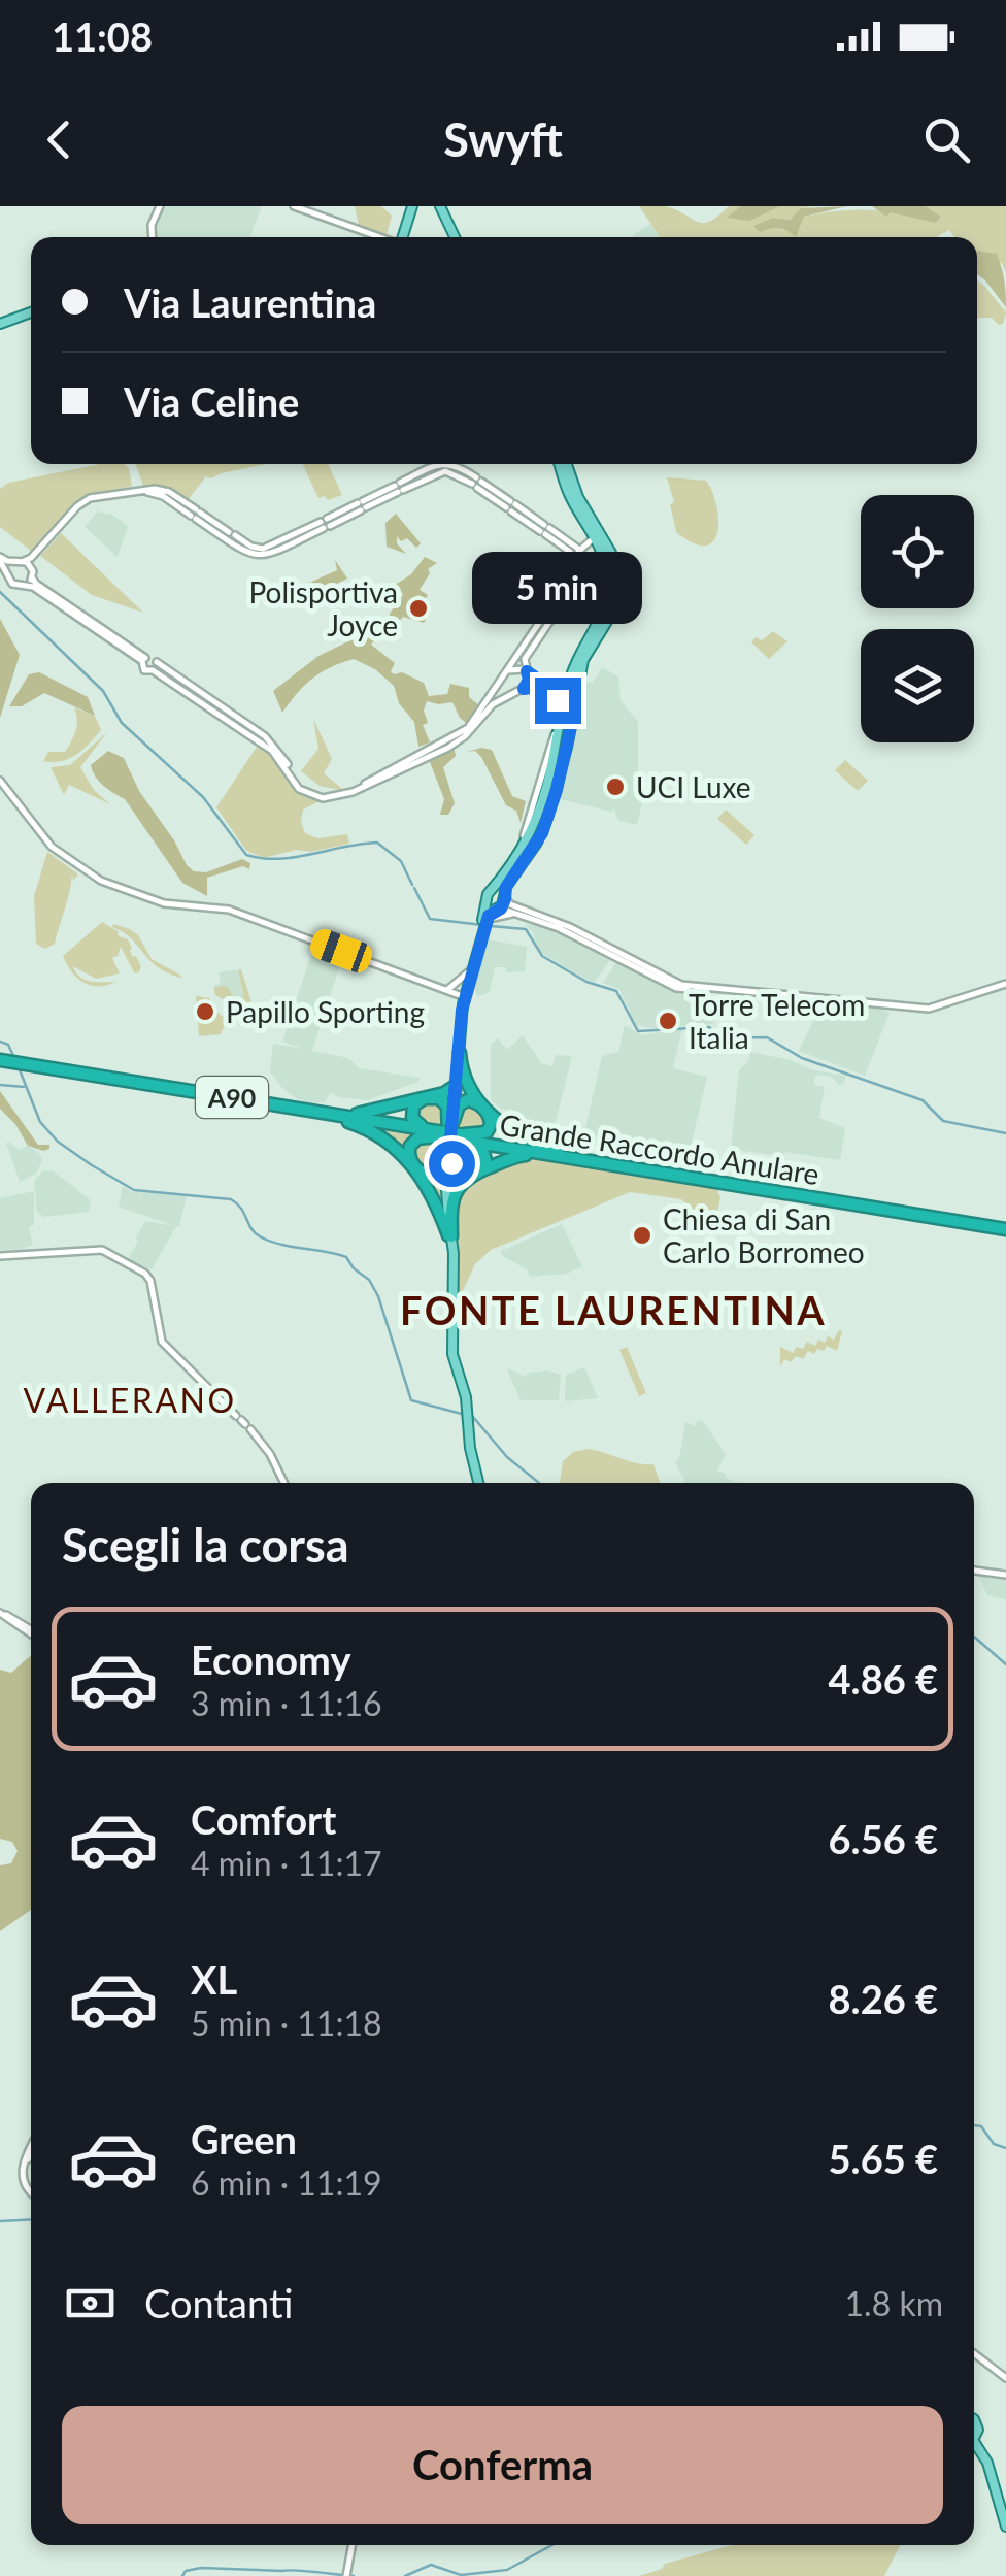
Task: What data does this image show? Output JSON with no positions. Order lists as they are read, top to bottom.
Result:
{
  "streets": {
    "highway": ["A90", "Grande Raccordo Anulare"]
  },
  "districts": ["FONTE LAURENTINA", "VALLERANO"],
  "places": [
    "Polisportiva Joyce",
    "UCI Luxe",
    "Papillo Sporting",
    "Torre Telecom Italia",
    "Chiesa di San Carlo Borromeo"
  ],
  "page": {
    "status": "11:08",
    "header": "Swyft",
    "banner": ["Via Laurentina", "Via Celine"],
    "bubble": "5 min",
    "heading": "Scegli la corsa",
    "list": [
      {
        "name": "Economy",
        "note": "3 min · 11:16",
        "value": "4.86 €"
      },
      {
        "name": "Comfort",
        "note": "4 min · 11:17",
        "value": "6.56 €"
      },
      {
        "name": "XL",
        "note": "5 min · 11:18",
        "value": "8.26 €"
      },
      {
        "name": "Green",
        "note": "6 min · 11:19",
        "value": "5.65 €"
      }
    ],
    "pay": ["Contanti", "1.8 km"],
    "buttons": "Conferma"
  }
}
